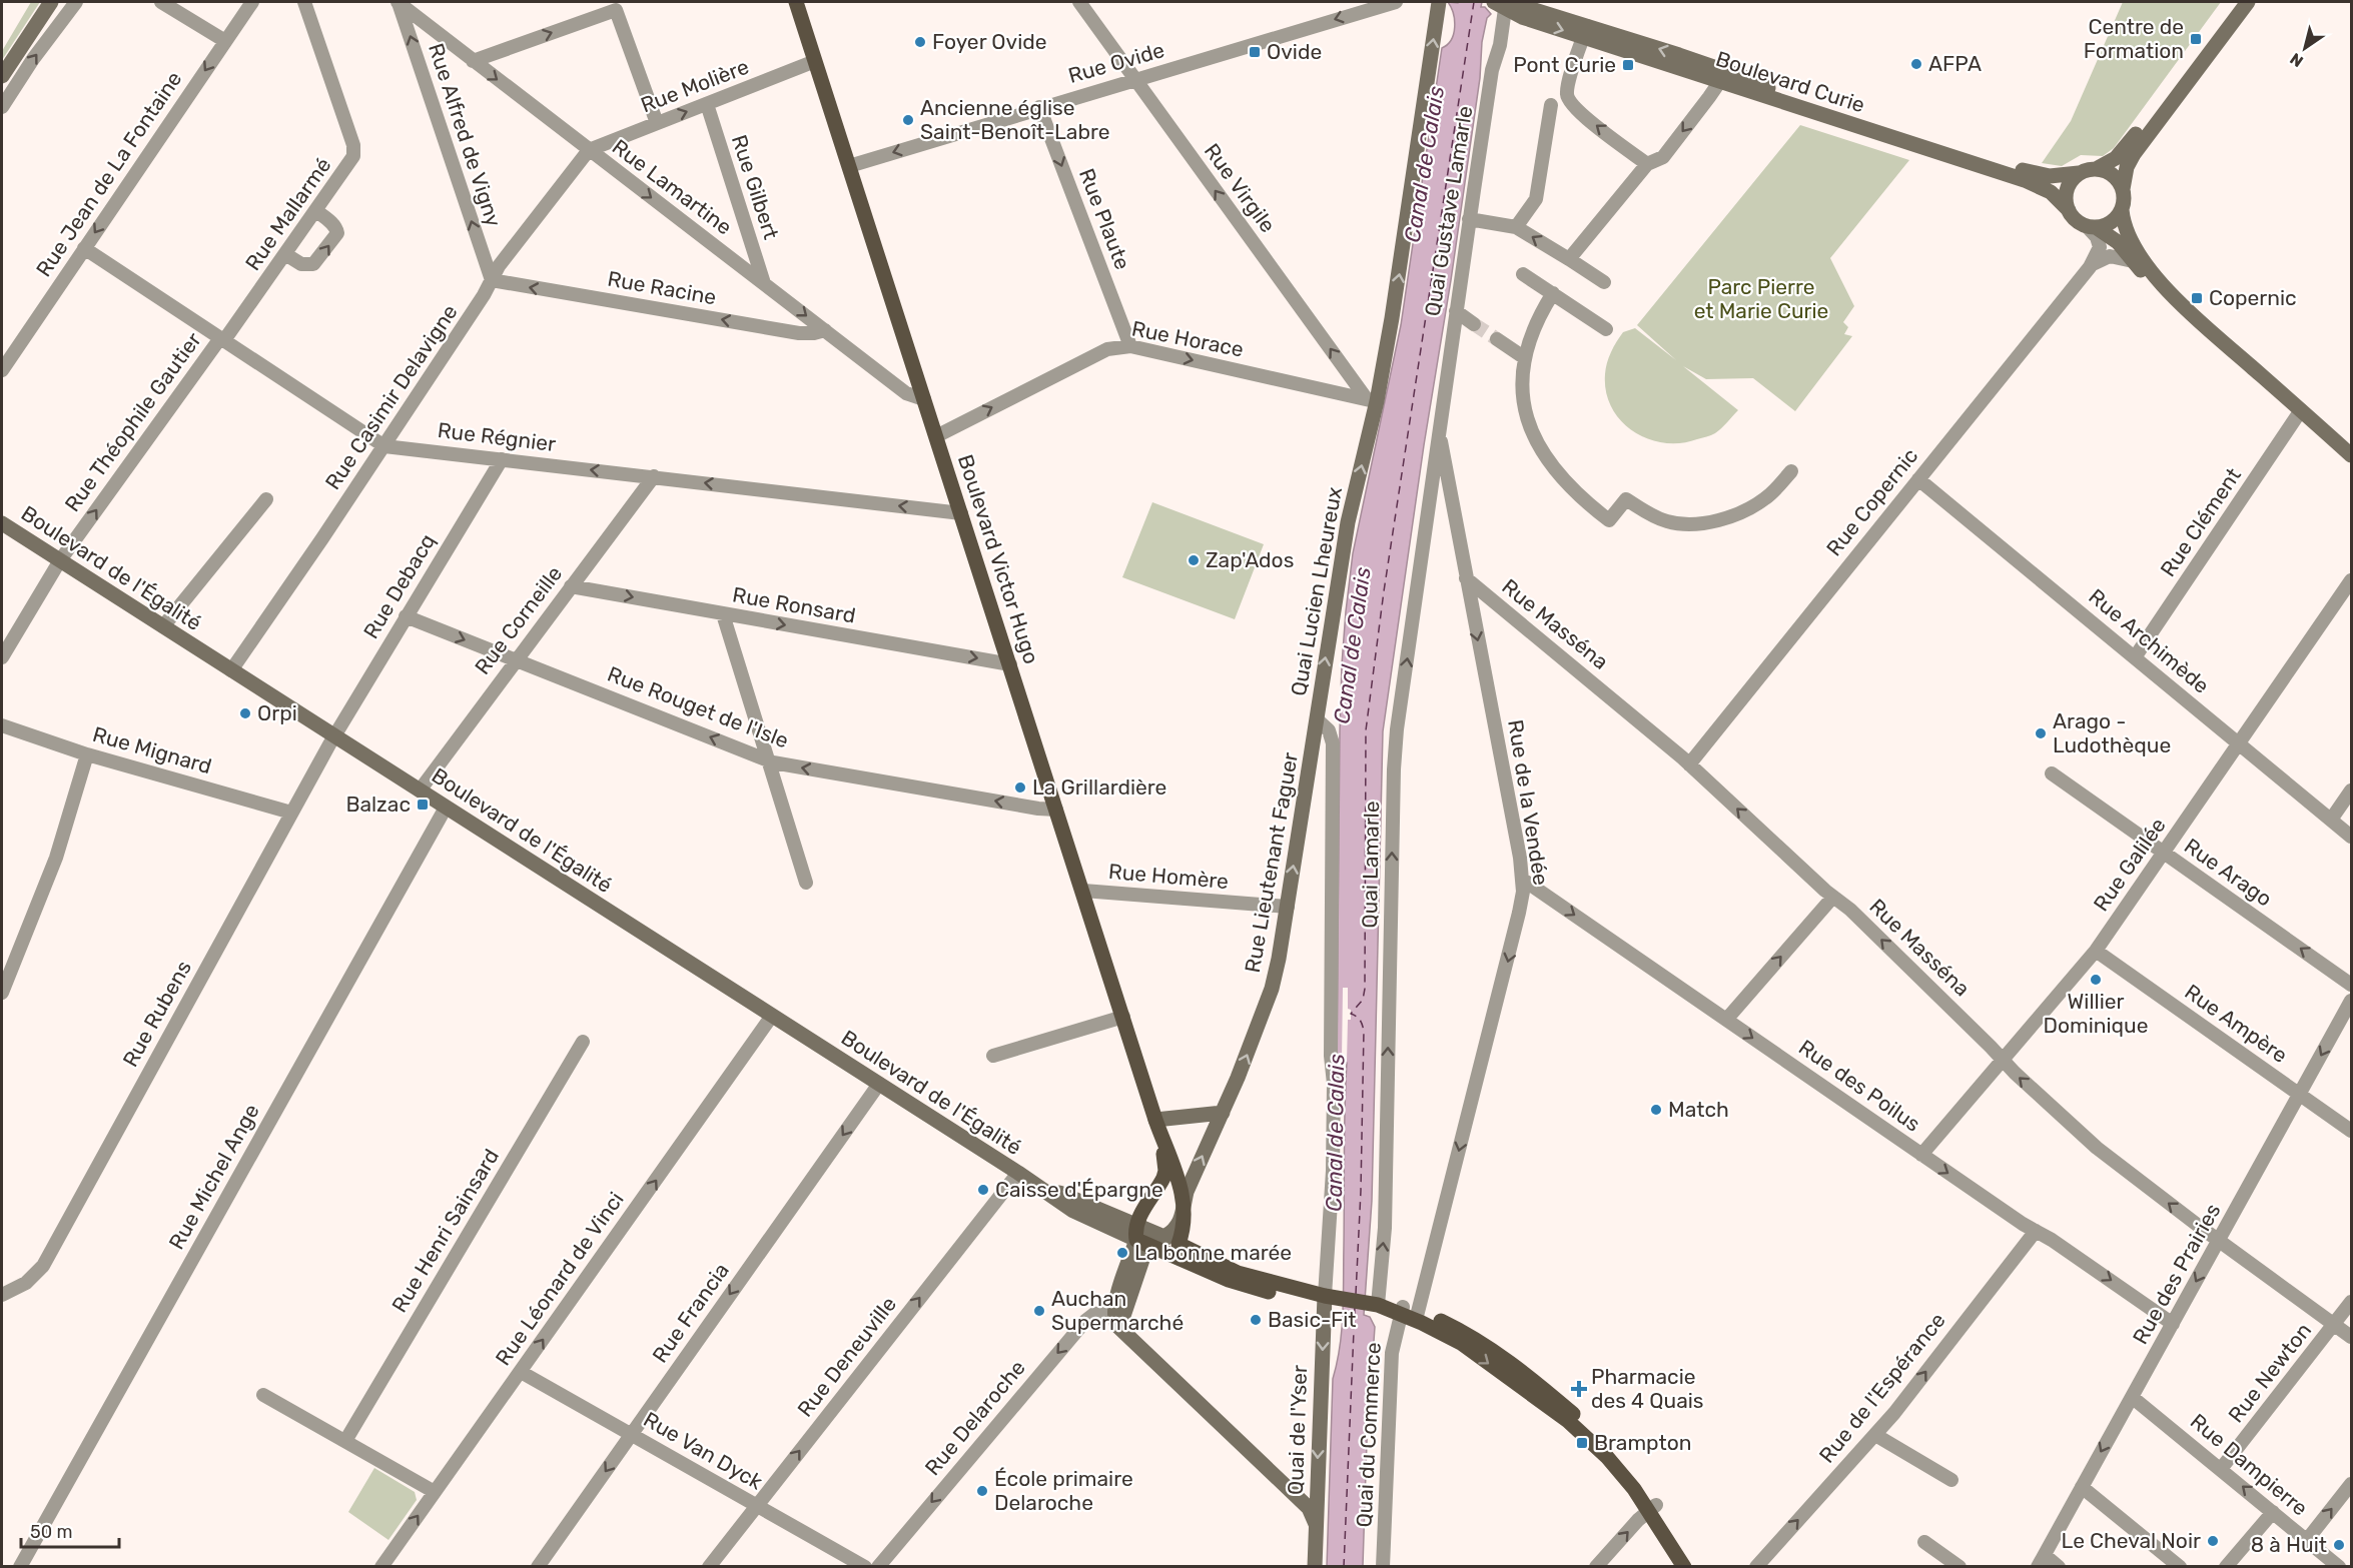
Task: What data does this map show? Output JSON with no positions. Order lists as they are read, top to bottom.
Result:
{
  "streets": {
    "main road": ["Boulevard Victor Hugo", "Boulevard de l'Égalité"],
    "street": [
      "Rue Ovide",
      "Boulevard Curie",
      "Rue Molière",
      "Rue Alfred de Vigny",
      "Rue Jean de La Fontaine",
      "Rue Lamartine",
      "Rue Gilbert",
      "Rue Virgile",
      "Quai Gustave Lamarle",
      "Rue Mallarmé",
      "Rue Plaute",
      "Rue Racine",
      "Rue Horace",
      "Rue Casimir Delavigne",
      "Rue Théophile Gautier",
      "Rue Régnier",
      "Rue Copernic",
      "Rue Clément",
      "Rue Debacq",
      "Quai Lucien Lheureux",
      "Rue Ronsard",
      "Rue Corneille",
      "Rue Masséna",
      "Rue Archimède",
      "Rue Rouget de l'Isle",
      "Rue Mignard",
      "Rue de la Vendée",
      "Rue Lieutenant Faguer",
      "Quai Lamarle",
      "Rue Galilée",
      "Rue Arago",
      "Rue Homère",
      "Rue Rubens",
      "Rue Ampère",
      "Rue des Poilus",
      "Rue Michel Ange",
      "Rue Henri Sainsard",
      "Rue des Prairies",
      "Rue Léonard de Vinci",
      "Rue Francia",
      "Rue Deneuville",
      "Rue Newton",
      "Rue de l'Espérance",
      "Rue Delaroche",
      "Quai de l'Yser",
      "Quai du Commerce",
      "Rue Van Dyck",
      "Rue Dampierre"
    ]
  },
  "crossings": [
    ["Rue Ovide", "Rue Virgile"],
    ["Rue Ovide", "Rue Plaute"],
    ["Rue Ovide", "Boulevard Victor Hugo"],
    ["Boulevard Curie", "Quai Gustave Lamarle"],
    ["Boulevard Curie", "Rue Copernic"],
    ["Rue Molière", "Rue Lamartine"],
    ["Rue Molière", "Rue Gilbert"],
    ["Rue Molière", "Rue Casimir Delavigne"],
    ["Rue Molière", "Boulevard Victor Hugo"],
    ["Rue Alfred de Vigny", "Rue Lamartine"],
    ["Rue Alfred de Vigny", "Rue Racine"],
    ["Rue Alfred de Vigny", "Rue Casimir Delavigne"],
    ["Rue Jean de La Fontaine", "Rue Régnier"],
    ["Rue Lamartine", "Rue Gilbert"],
    ["Rue Lamartine", "Rue Racine"],
    ["Rue Lamartine", "Rue Casimir Delavigne"],
    ["Rue Lamartine", "Boulevard Victor Hugo"],
    ["Rue Virgile", "Rue Horace"],
    ["Rue Virgile", "Quai Lucien Lheureux"],
    ["Quai Gustave Lamarle", "Rue de la Vendée"],
    ["Quai Gustave Lamarle", "Quai Lamarle"],
    ["Rue Mallarmé", "Rue Théophile Gautier"],
    ["Rue Mallarmé", "Rue Régnier"],
    ["Rue Plaute", "Rue Horace"],
    ["Rue Racine", "Rue Casimir Delavigne"],
    ["Rue Horace", "Boulevard Victor Hugo"],
    ["Rue Horace", "Quai Lucien Lheureux"],
    ["Rue Casimir Delavigne", "Rue Régnier"],
    ["Rue Casimir Delavigne", "Boulevard de l'Égalité"],
    ["Rue Théophile Gautier", "Rue Régnier"],
    ["Rue Théophile Gautier", "Boulevard de l'Égalité"],
    ["Rue Régnier", "Boulevard Victor Hugo"],
    ["Rue Régnier", "Rue Debacq"],
    ["Rue Régnier", "Rue Corneille"],
    ["Rue Copernic", "Rue Masséna"],
    ["Rue Copernic", "Rue Archimède"],
    ["Rue Clément", "Rue Archimède"],
    ["Boulevard Victor Hugo", "Boulevard de l'Égalité"],
    ["Boulevard Victor Hugo", "Rue Ronsard"],
    ["Boulevard Victor Hugo", "Rue Rouget de l'Isle"],
    ["Boulevard Victor Hugo", "Rue Lieutenant Faguer"],
    ["Boulevard Victor Hugo", "Rue Homère"],
    ["Boulevard de l'Égalité", "Rue Debacq"],
    ["Boulevard de l'Égalité", "Quai Lucien Lheureux"],
    ["Boulevard de l'Égalité", "Rue Corneille"],
    ["Boulevard de l'Égalité", "Rue Rubens"],
    ["Boulevard de l'Égalité", "Rue Michel Ange"],
    ["Boulevard de l'Égalité", "Rue Léonard de Vinci"],
    ["Boulevard de l'Égalité", "Rue Francia"],
    ["Boulevard de l'Égalité", "Rue Deneuville"],
    ["Boulevard de l'Égalité", "Quai de l'Yser"],
    ["Rue Debacq", "Rue Rouget de l'Isle"],
    ["Rue Debacq", "Rue Rubens"],
    ["Quai Lucien Lheureux", "Rue Lieutenant Faguer"],
    ["Quai Lucien Lheureux", "Quai de l'Yser"],
    ["Rue Ronsard", "Rue Corneille"],
    ["Rue Corneille", "Rue Rouget de l'Isle"],
    ["Rue Masséna", "Rue de la Vendée"],
    ["Rue Masséna", "Rue Galilée"],
    ["Rue Masséna", "Rue des Prairies"],
    ["Rue Masséna", "Rue Newton"],
    ["Rue Archimède", "Rue Galilée"],
    ["Rue Mignard", "Rue Rubens"],
    ["Rue de la Vendée", "Quai Lamarle"],
    ["Rue de la Vendée", "Rue des Poilus"],
    ["Rue de la Vendée", "Quai du Commerce"],
    ["Rue Lieutenant Faguer", "Rue Homère"],
    ["Rue Galilée", "Rue Arago"],
    ["Rue Galilée", "Rue Ampère"],
    ["Rue Galilée", "Rue des Poilus"],
    ["Rue Ampère", "Rue des Prairies"],
    ["Rue des Poilus", "Rue des Prairies"],
    ["Rue des Poilus", "Rue de l'Espérance"],
    ["Rue des Prairies", "Rue Dampierre"],
    ["Rue Léonard de Vinci", "Rue Van Dyck"],
    ["Rue Francia", "Rue Van Dyck"],
    ["Rue Deneuville", "Rue Van Dyck"],
    ["Rue Newton", "Rue Dampierre"]
  ],
  "one_way": [
    "Rue Ovide",
    "Rue Alfred de Vigny",
    "Rue Jean de La Fontaine",
    "Rue Lamartine",
    "Rue Virgile",
    "Rue Plaute",
    "Rue Racine",
    "Rue Horace",
    "Rue Théophile Gautier",
    "Rue Régnier",
    "Quai Lucien Lheureux",
    "Rue Ronsard",
    "Rue Masséna",
    "Rue de la Vendée",
    "Rue Lieutenant Faguer",
    "Quai Lamarle",
    "Rue Arago",
    "Rue des Poilus",
    "Rue des Prairies",
    "Rue Léonard de Vinci",
    "Rue Francia",
    "Rue Deneuville",
    "Rue de l'Espérance",
    "Rue Delaroche",
    "Quai de l'Yser"
  ],
  "water": ["Canal de Calais"],
  "parks": ["Parc Pierre et Marie Curie"],
  "places": {
    "transit": [
      "Centre de Formation",
      "Ovide",
      "Pont Curie",
      "Copernic",
      "Balzac",
      "Brampton"
    ],
    "other": [
      "Foyer Ovide",
      "AFPA",
      "Ancienne église Saint-Benoît-Labre",
      "Zap'Ados",
      "Orpi",
      "Arago - Ludothèque",
      "La Grillardière",
      "Willier Dominique",
      "Match",
      "Caisse d'Épargne",
      "La bonne marée",
      "Auchan Supermarché",
      "Basic-Fit",
      "École primaire Delaroche",
      "Le Cheval Noir",
      "8 à Huit"
    ],
    "health": ["Pharmacie des 4 Quais"]
  },
  "scale_bar": "50 m",
  "north": "bottom left"
}
